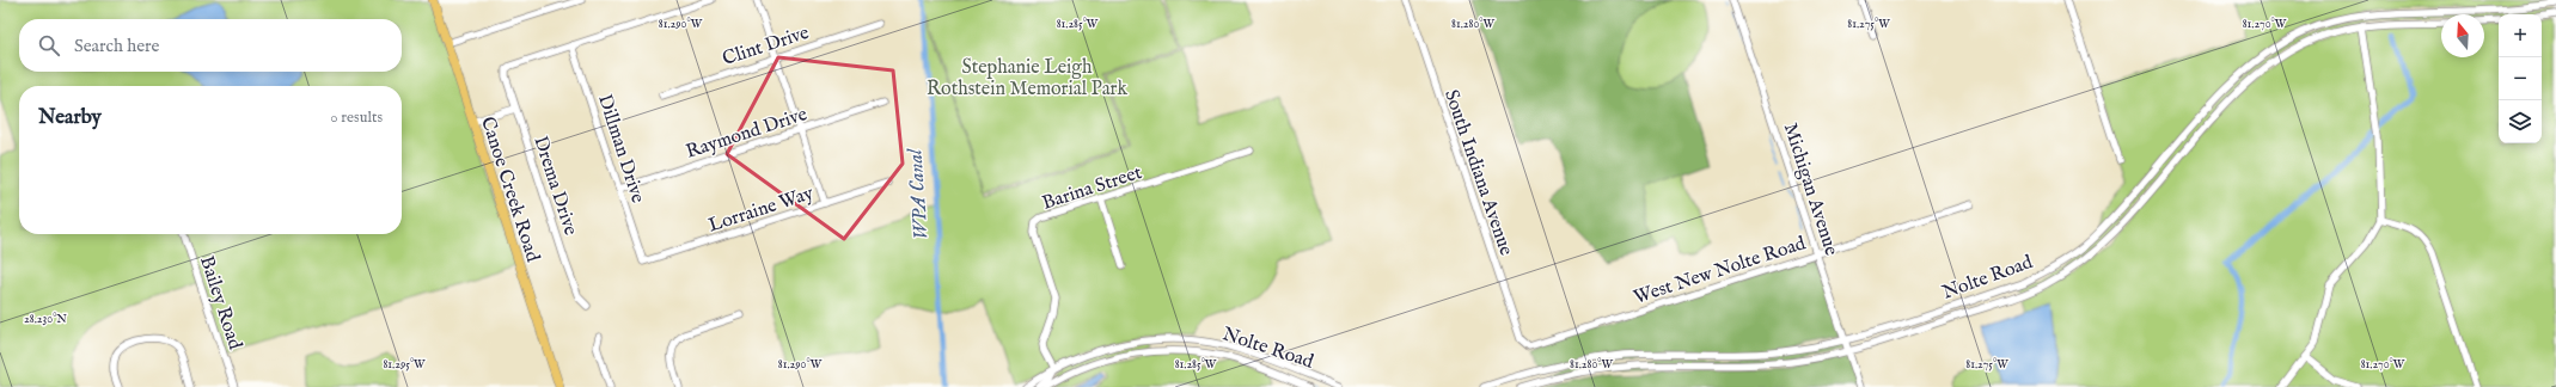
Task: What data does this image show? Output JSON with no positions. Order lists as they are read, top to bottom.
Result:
{
  "streets": {
    "main road": ["Canoe Creek Road"],
    "street": [
      "Clint Drive",
      "Raymond Drive",
      "Dillman Drive",
      "South Indiana Avenue",
      "Drema Drive",
      "Barina Street",
      "Michigan Avenue",
      "Lorraine Way",
      "West New Nolte Road",
      "Nolte Road",
      "Bailey Road"
    ]
  },
  "crossings": [
    ["Raymond Drive", "Dillman Drive"],
    ["Dillman Drive", "Drema Drive"],
    ["Dillman Drive", "Lorraine Way"],
    ["South Indiana Avenue", "West New Nolte Road"],
    ["Barina Street", "Nolte Road"],
    ["Michigan Avenue", "West New Nolte Road"],
    ["Michigan Avenue", "Nolte Road"]
  ],
  "water": ["WPA Canal"],
  "parks": ["Stephanie Leigh Rothstein Memorial Park"],
  "north": "top",
  "page": {
    "map_buttons": ["+", "−"],
    "search": "Search here",
    "heading": ["Nearby", "0 results"]
  },
  "coordinates": [
    "81.290°W",
    "81.285°W",
    "81.280°W",
    "81.275°W",
    "81.270°W",
    "28.230°N",
    "81.295°W"
  ]
}
